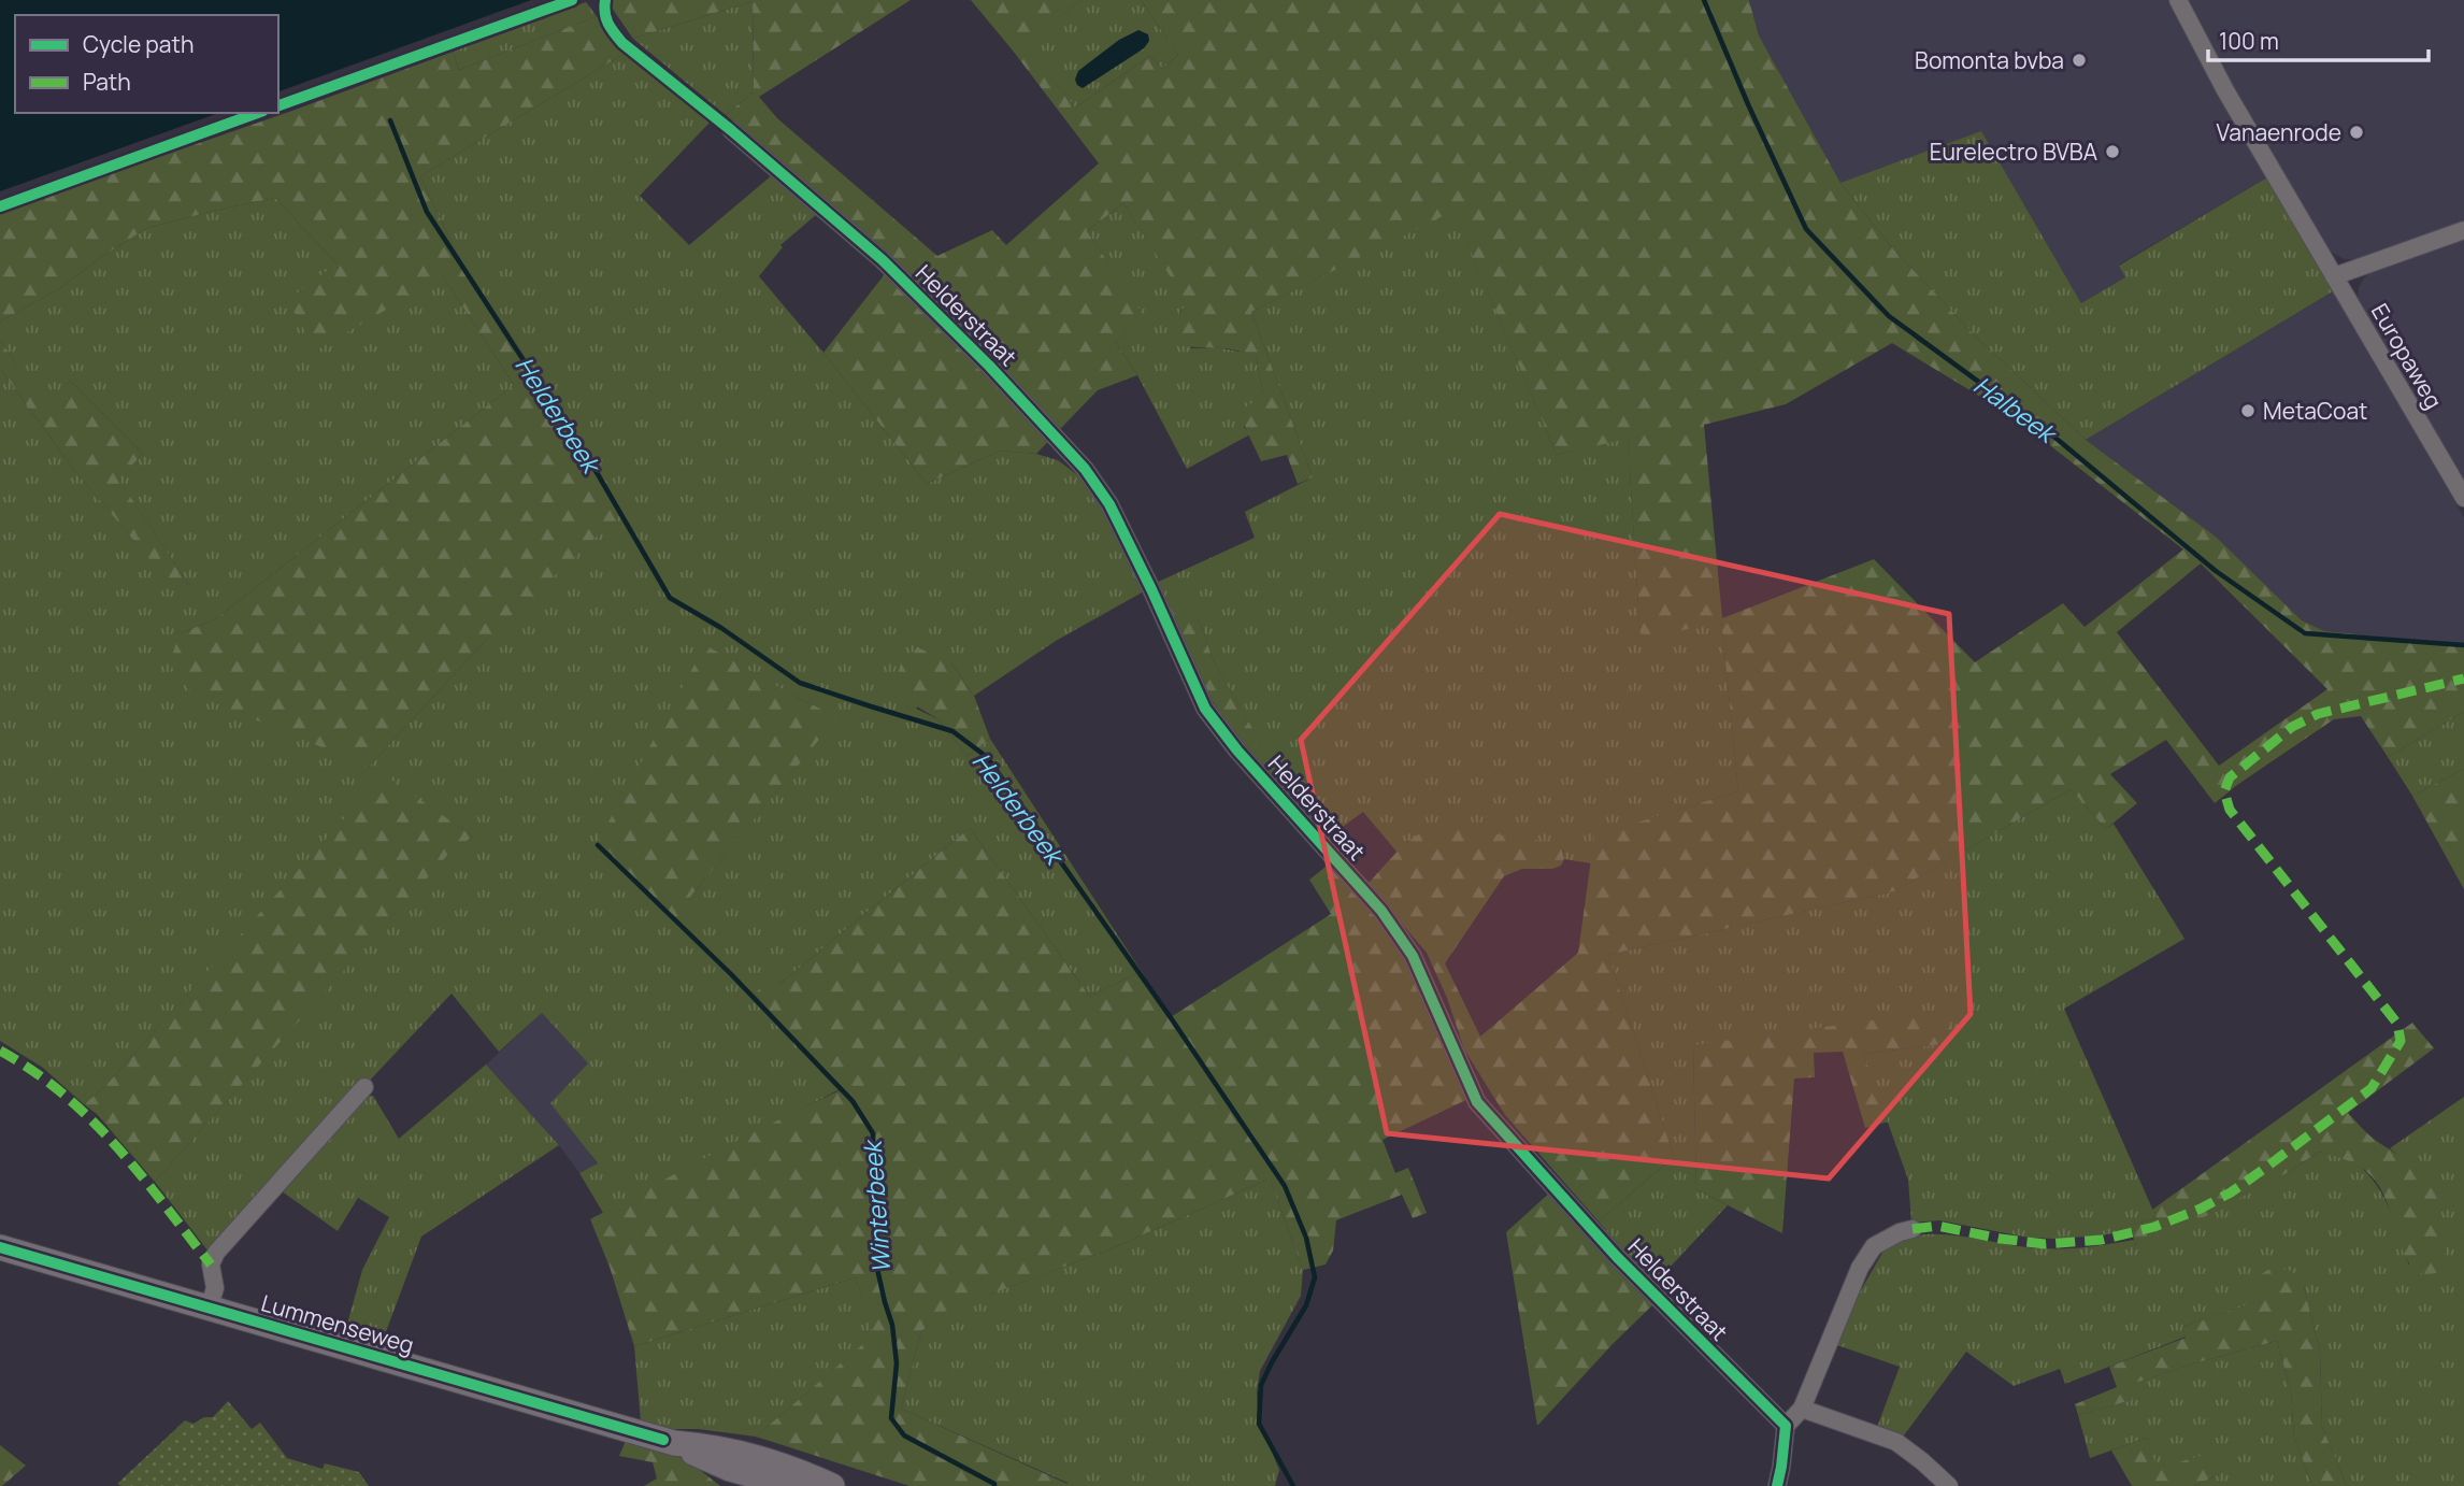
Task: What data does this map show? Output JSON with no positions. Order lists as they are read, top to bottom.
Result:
{
  "streets": {
    "main road": ["Lummenseweg"],
    "street": ["Helderstraat", "Europaweg"]
  },
  "water": ["Halbeek", "Helderbeek", "Winterbeek"],
  "places": [
    "Bomonta bvba",
    "Vanaenrode",
    "Eurelectro BVBA",
    "MetaCoat"
  ],
  "legend": ["Cycle path", "Path"],
  "scale_bar": "100 m"
}
